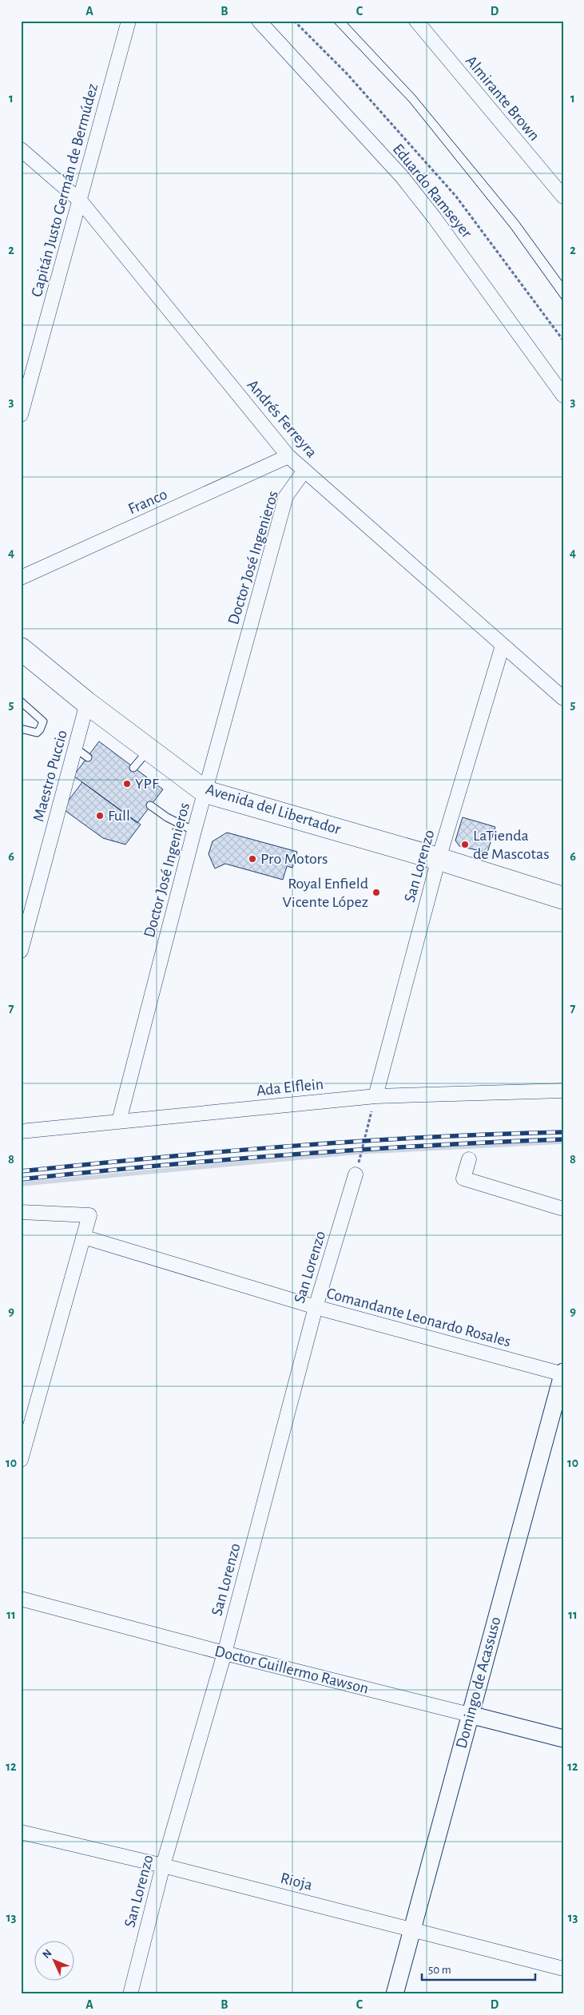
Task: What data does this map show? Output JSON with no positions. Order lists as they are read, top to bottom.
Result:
{
  "streets": {
    "main road": ["Avenida del Libertador"],
    "street": [
      "Almirante Brown",
      "Capitán Justo Germán de Bermúdez",
      "Eduardo Ramseyer",
      "Andrés Ferreyra",
      "Franco",
      "Doctor José Ingenieros",
      "Maestro Puccio",
      "San Lorenzo",
      "Ada Elflein",
      "Comandante Leonardo Rosales",
      "Doctor Guillermo Rawson",
      "Domingo de Acassuso",
      "Rioja"
    ]
  },
  "crossings": [
    ["Capitán Justo Germán de Bermúdez", "Andrés Ferreyra"],
    ["Andrés Ferreyra", "Franco"],
    ["Andrés Ferreyra", "Doctor José Ingenieros"],
    ["Andrés Ferreyra", "San Lorenzo"],
    ["Doctor José Ingenieros", "Avenida del Libertador"],
    ["Doctor José Ingenieros", "Ada Elflein"],
    ["Maestro Puccio", "Avenida del Libertador"],
    ["Avenida del Libertador", "San Lorenzo"],
    ["San Lorenzo", "Ada Elflein"],
    ["San Lorenzo", "Comandante Leonardo Rosales"],
    ["San Lorenzo", "Doctor Guillermo Rawson"],
    ["San Lorenzo", "Rioja"],
    ["Comandante Leonardo Rosales", "Domingo de Acassuso"],
    ["Doctor Guillermo Rawson", "Domingo de Acassuso"],
    ["Domingo de Acassuso", "Rioja"]
  ],
  "places": [
    "YPF",
    "Full",
    "LaTienda de Mascotas",
    "Pro Motors",
    "Royal Enfield Vicente López"
  ],
  "scale_bar": "50 m",
  "north": "top left",
  "grid": {
    "columns": [
      "A",
      "B",
      "C",
      "D"
    ],
    "rows": [
      "1",
      "2",
      "3",
      "4",
      "5",
      "6",
      "7",
      "8",
      "9",
      "10",
      "11",
      "12",
      "13"
    ]
  }
}
